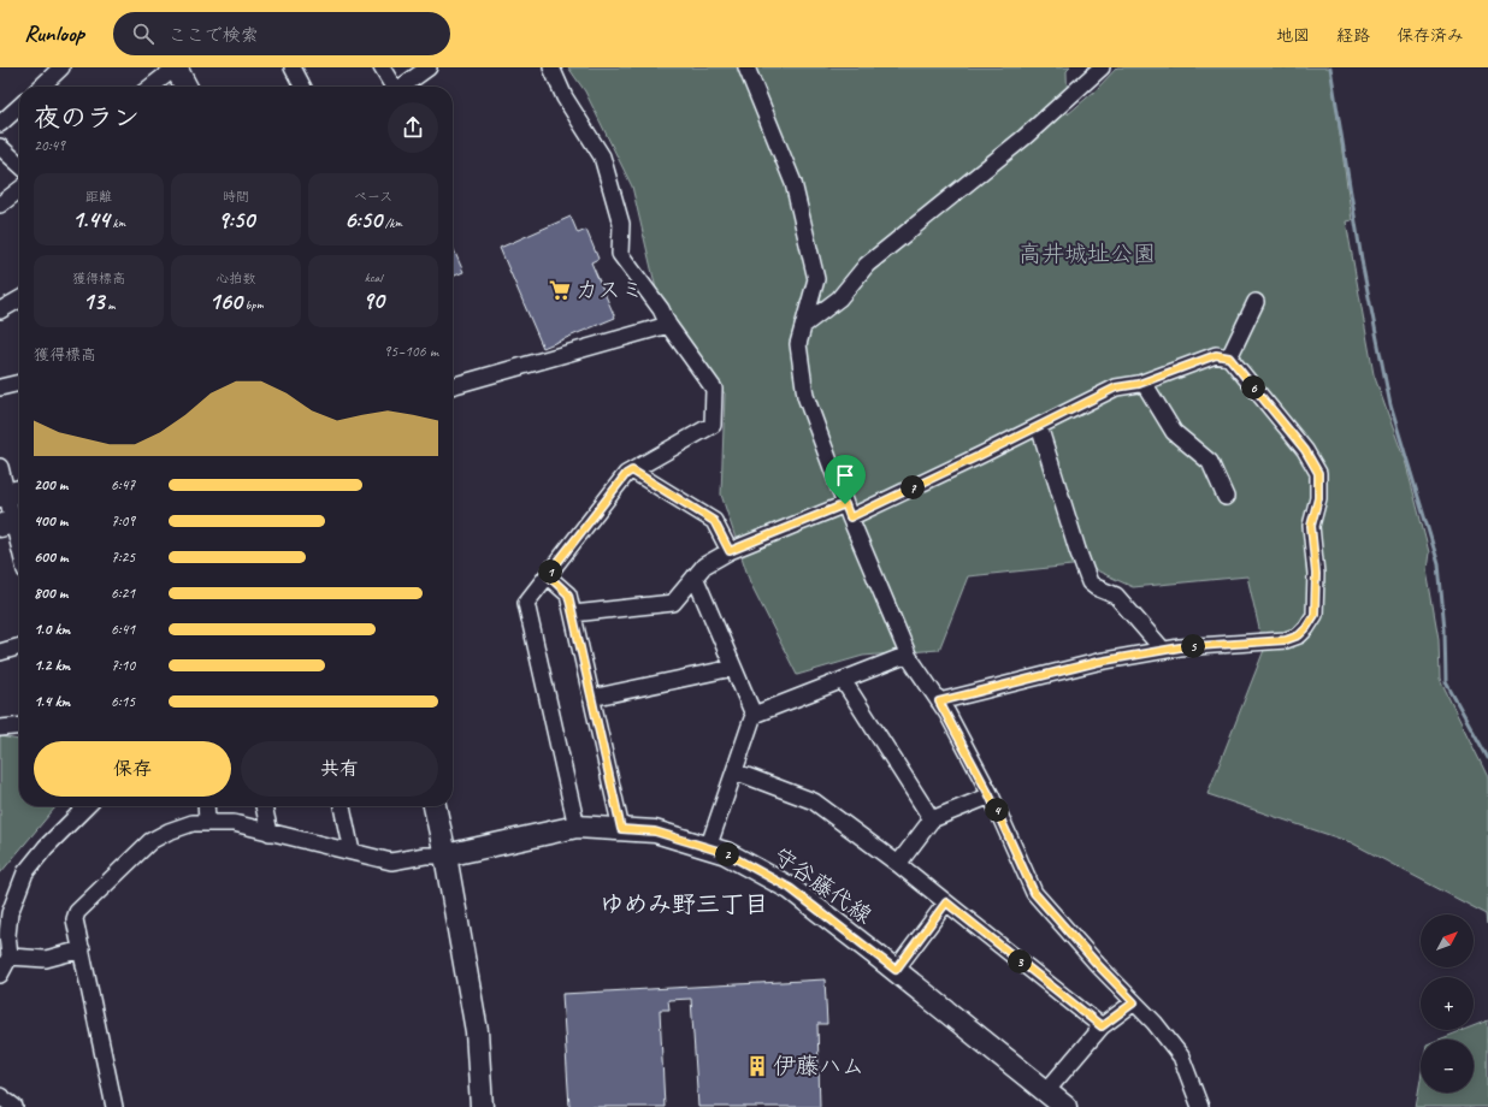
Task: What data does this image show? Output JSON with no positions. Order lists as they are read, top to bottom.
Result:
{
  "streets": {
    "main road": ["守谷藤代線"]
  },
  "districts": ["ゆめみ野三丁目"],
  "parks": ["高井城址公園"],
  "places": {
    "supermarket": ["カスミ"],
    "building": ["伊藤ハム"]
  },
  "north": "top right",
  "page": {
    "header": "Runloop",
    "search": "ここで検索",
    "nav": ["地図", "経路", "保存済み"],
    "heading": ["夜のラン", "20:49"],
    "stats": [
      ["距離", "1.44 km"],
      ["時間", "9:50"],
      ["ペース", "6:50 /km"],
      ["獲得標高", "13 m"],
      ["心拍数", "160 bpm"],
      ["kcal", "90"]
    ],
    "chart": ["獲得標高", "95–106 m"],
    "pins": [
      "6",
      "7",
      "1",
      "5",
      "4",
      "2",
      "3"
    ],
    "list": [
      {
        "name": "200 m",
        "note": "6:47"
      },
      {
        "name": "400 m",
        "note": "7:09"
      },
      {
        "name": "600 m",
        "note": "7:25"
      },
      {
        "name": "800 m",
        "note": "6:21"
      },
      {
        "name": "1.0 km",
        "note": "6:41"
      },
      {
        "name": "1.2 km",
        "note": "7:10"
      },
      {
        "name": "1.4 km",
        "note": "6:15"
      }
    ],
    "buttons": ["保存", "共有"],
    "map_buttons": ["+", "−"]
  }
}
